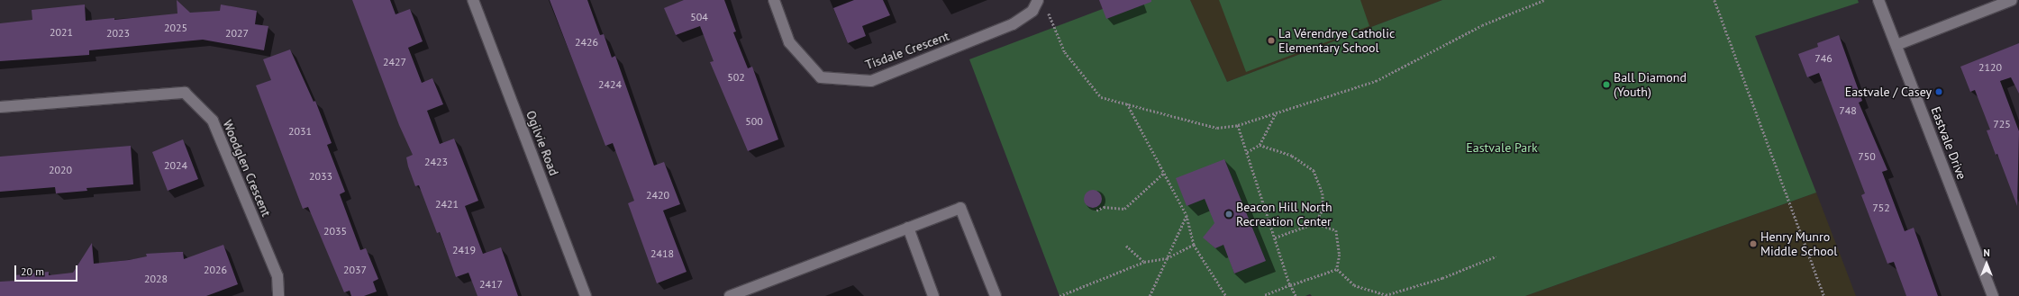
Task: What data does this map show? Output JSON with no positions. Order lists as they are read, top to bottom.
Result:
{
  "streets": {
    "street": [
      "Tisdale Crescent",
      "Ogilvie Road",
      "Eastvale Drive",
      "Woodglen Crescent"
    ]
  },
  "parks": ["Eastvale Park"],
  "places": [
    "La Vérendrye Catholic Elementary School",
    "Ball Diamond (Youth)",
    "Eastvale / Casey",
    "Beacon Hill North Recreation Center",
    "Henry Munro Middle School"
  ],
  "house_numbers": [
    "504",
    "2025",
    "2021",
    "2023",
    "2027",
    "2426",
    "746",
    "2427",
    "2120",
    "502",
    "2424",
    "748",
    "500",
    "725",
    "2031",
    "750",
    "2423",
    "2024",
    "2020",
    "2033",
    "2420",
    "2421",
    "752",
    "2035",
    "2419",
    "2418",
    "2026",
    "2037",
    "2028",
    "2417"
  ],
  "scale_bar": "20 m",
  "north": "top"
}
